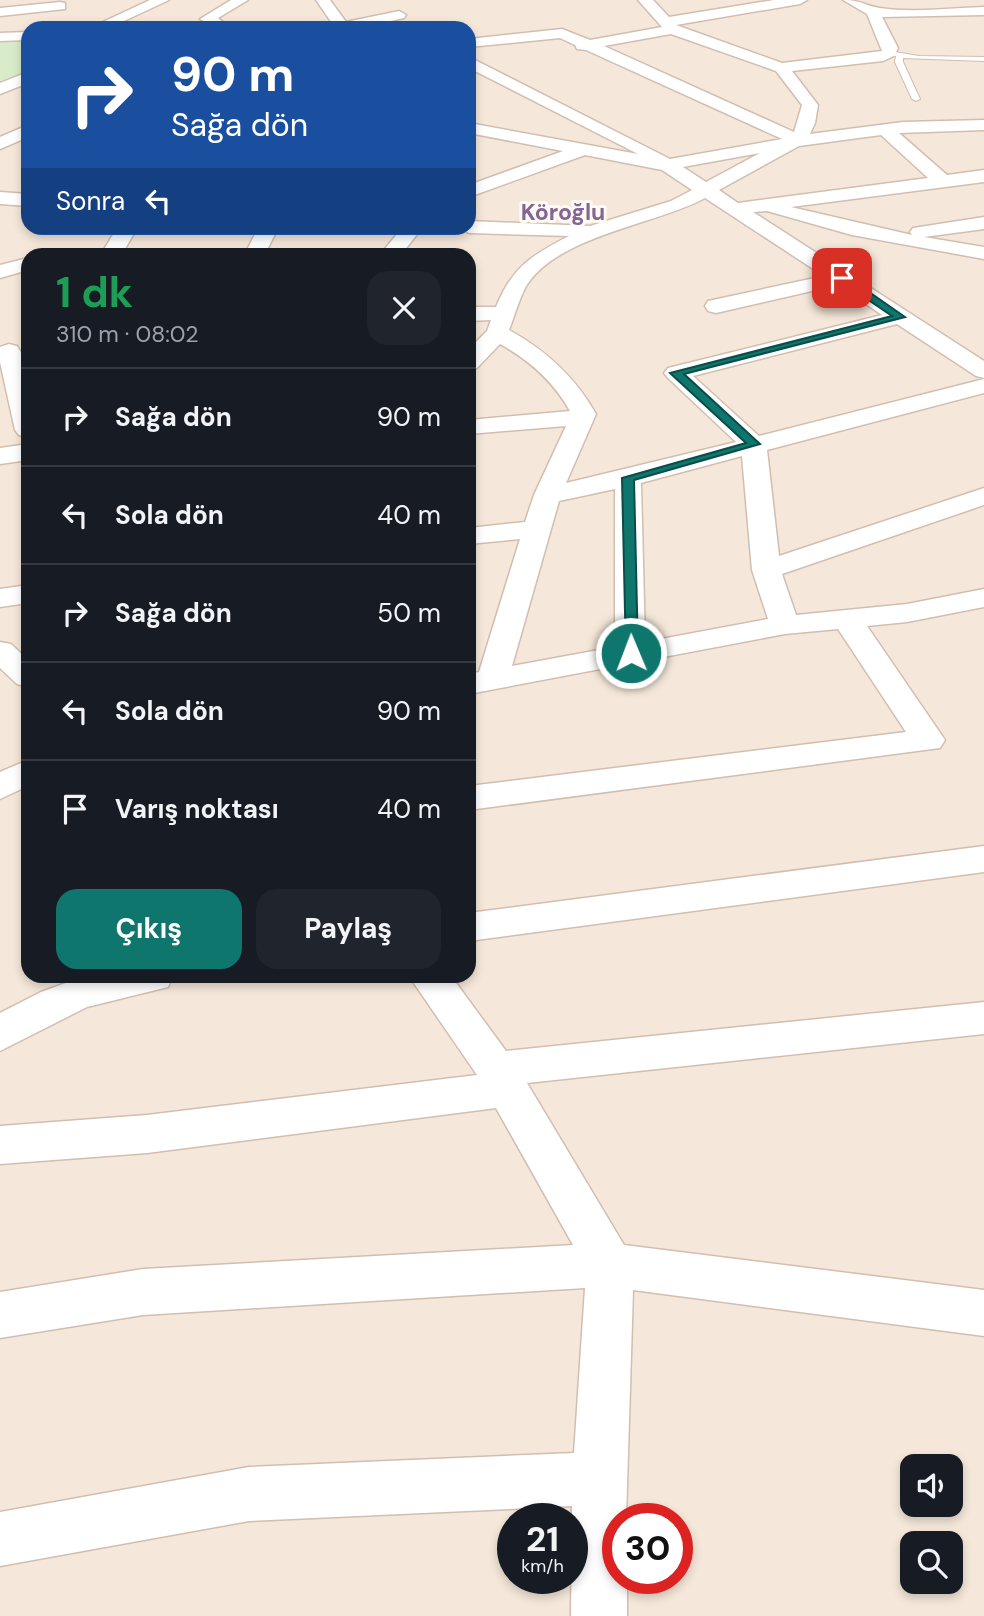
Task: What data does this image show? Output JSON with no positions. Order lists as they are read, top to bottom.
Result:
{
  "districts": ["Köroğlu"],
  "page": {
    "turn": ["90 m", "Sağa dön"],
    "then": "Sonra",
    "heading": ["1 dk", "310 m · 08:02"],
    "list": [
      {
        "name": "Sağa dön",
        "value": "90 m"
      },
      {
        "name": "Sola dön",
        "value": "40 m"
      },
      {
        "name": "Sağa dön",
        "value": "50 m"
      },
      {
        "name": "Sola dön",
        "value": "90 m"
      },
      {
        "name": "Varış noktası",
        "value": "40 m"
      }
    ],
    "buttons": ["Çıkış", "Paylaş"],
    "speed": "21 km/h",
    "limit": "30"
  }
}
